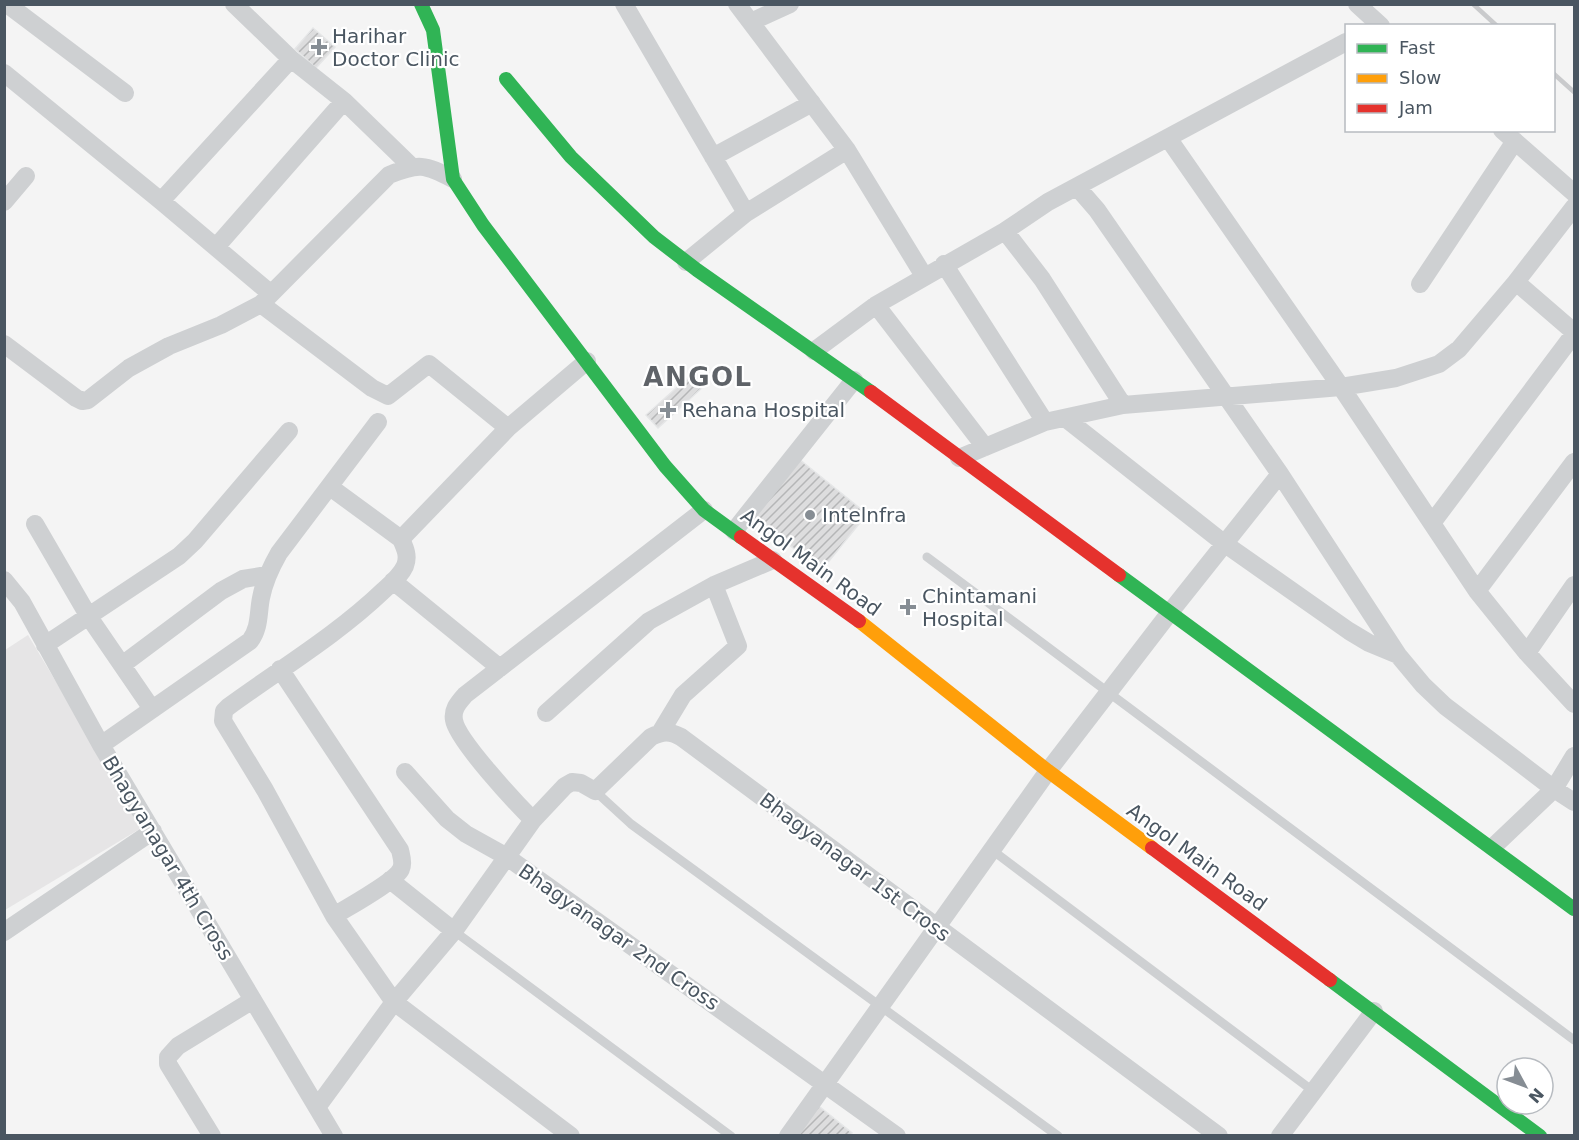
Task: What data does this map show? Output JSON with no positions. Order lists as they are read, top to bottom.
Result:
{
  "streets": {
    "street": [
      "Angol Main Road",
      "Bhagyanagar 4th Cross",
      "Bhagyanagar 1st Cross",
      "Bhagyanagar 2nd Cross"
    ]
  },
  "crossings": [
    ["Bhagyanagar 4th Cross", "Bhagyanagar 2nd Cross"]
  ],
  "districts": ["ANGOL"],
  "places": {
    "health": ["Harihar Doctor Clinic", "Rehana Hospital", "Chintamani Hospital"],
    "other": ["Intelnfra"]
  },
  "legend": ["Fast", "Slow", "Jam"],
  "north": "bottom right"
}
